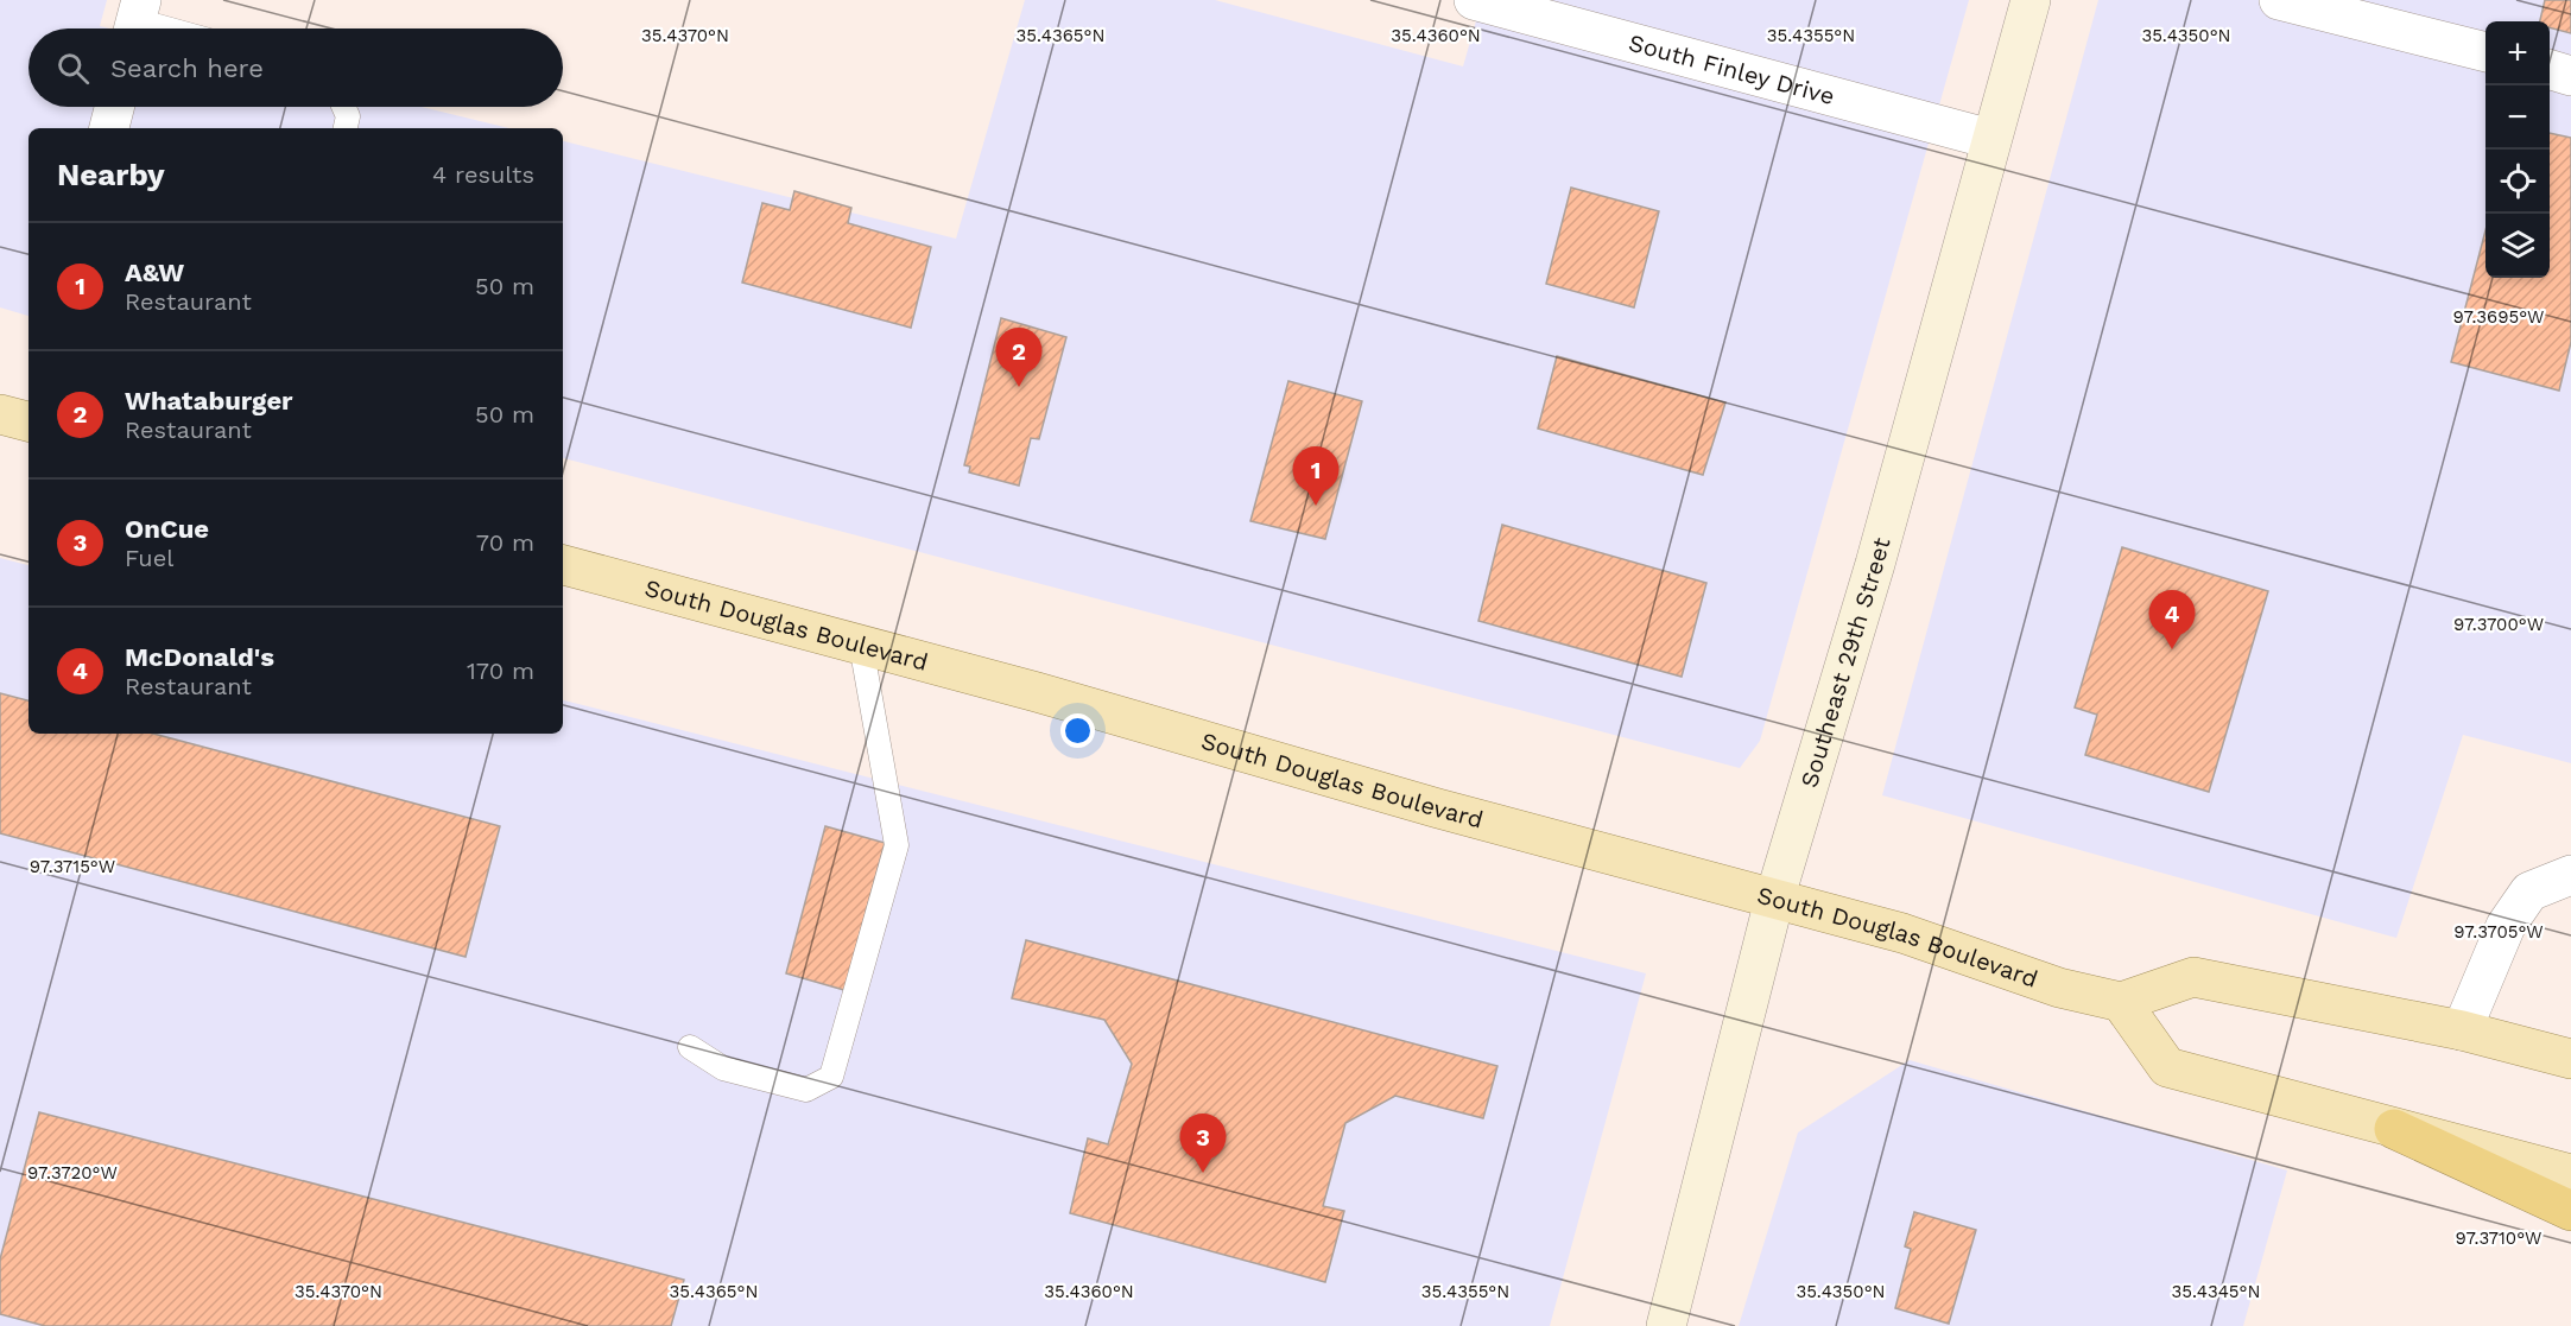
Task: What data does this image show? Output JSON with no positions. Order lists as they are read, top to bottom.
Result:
{
  "streets": {
    "main road": ["South Douglas Boulevard", "Southeast 29th Street"],
    "street": ["South Finley Drive"]
  },
  "crossings": [
    ["South Finley Drive", "Southeast 29th Street"],
    ["South Douglas Boulevard", "Southeast 29th Street"]
  ],
  "page": {
    "map_buttons": ["+", "−"],
    "search": "Search here",
    "heading": ["Nearby", "4 results"],
    "list": [
      {
        "mark": "1",
        "name": "A&W",
        "note": "Restaurant",
        "value": "50 m"
      },
      {
        "mark": "2",
        "name": "Whataburger",
        "note": "Restaurant",
        "value": "50 m"
      },
      {
        "mark": "3",
        "name": "OnCue",
        "note": "Fuel",
        "value": "70 m"
      },
      {
        "mark": "4",
        "name": "McDonald's",
        "note": "Restaurant",
        "value": "170 m"
      }
    ],
    "pins": [
      "2",
      "1",
      "4",
      "3"
    ]
  },
  "coordinates": [
    "35.4370°N",
    "35.4365°N",
    "35.4360°N",
    "35.4355°N",
    "35.4350°N",
    "97.3695°W",
    "97.3700°W",
    "97.3715°W",
    "97.3705°W",
    "97.3720°W",
    "97.3710°W",
    "35.4345°N"
  ]
}
